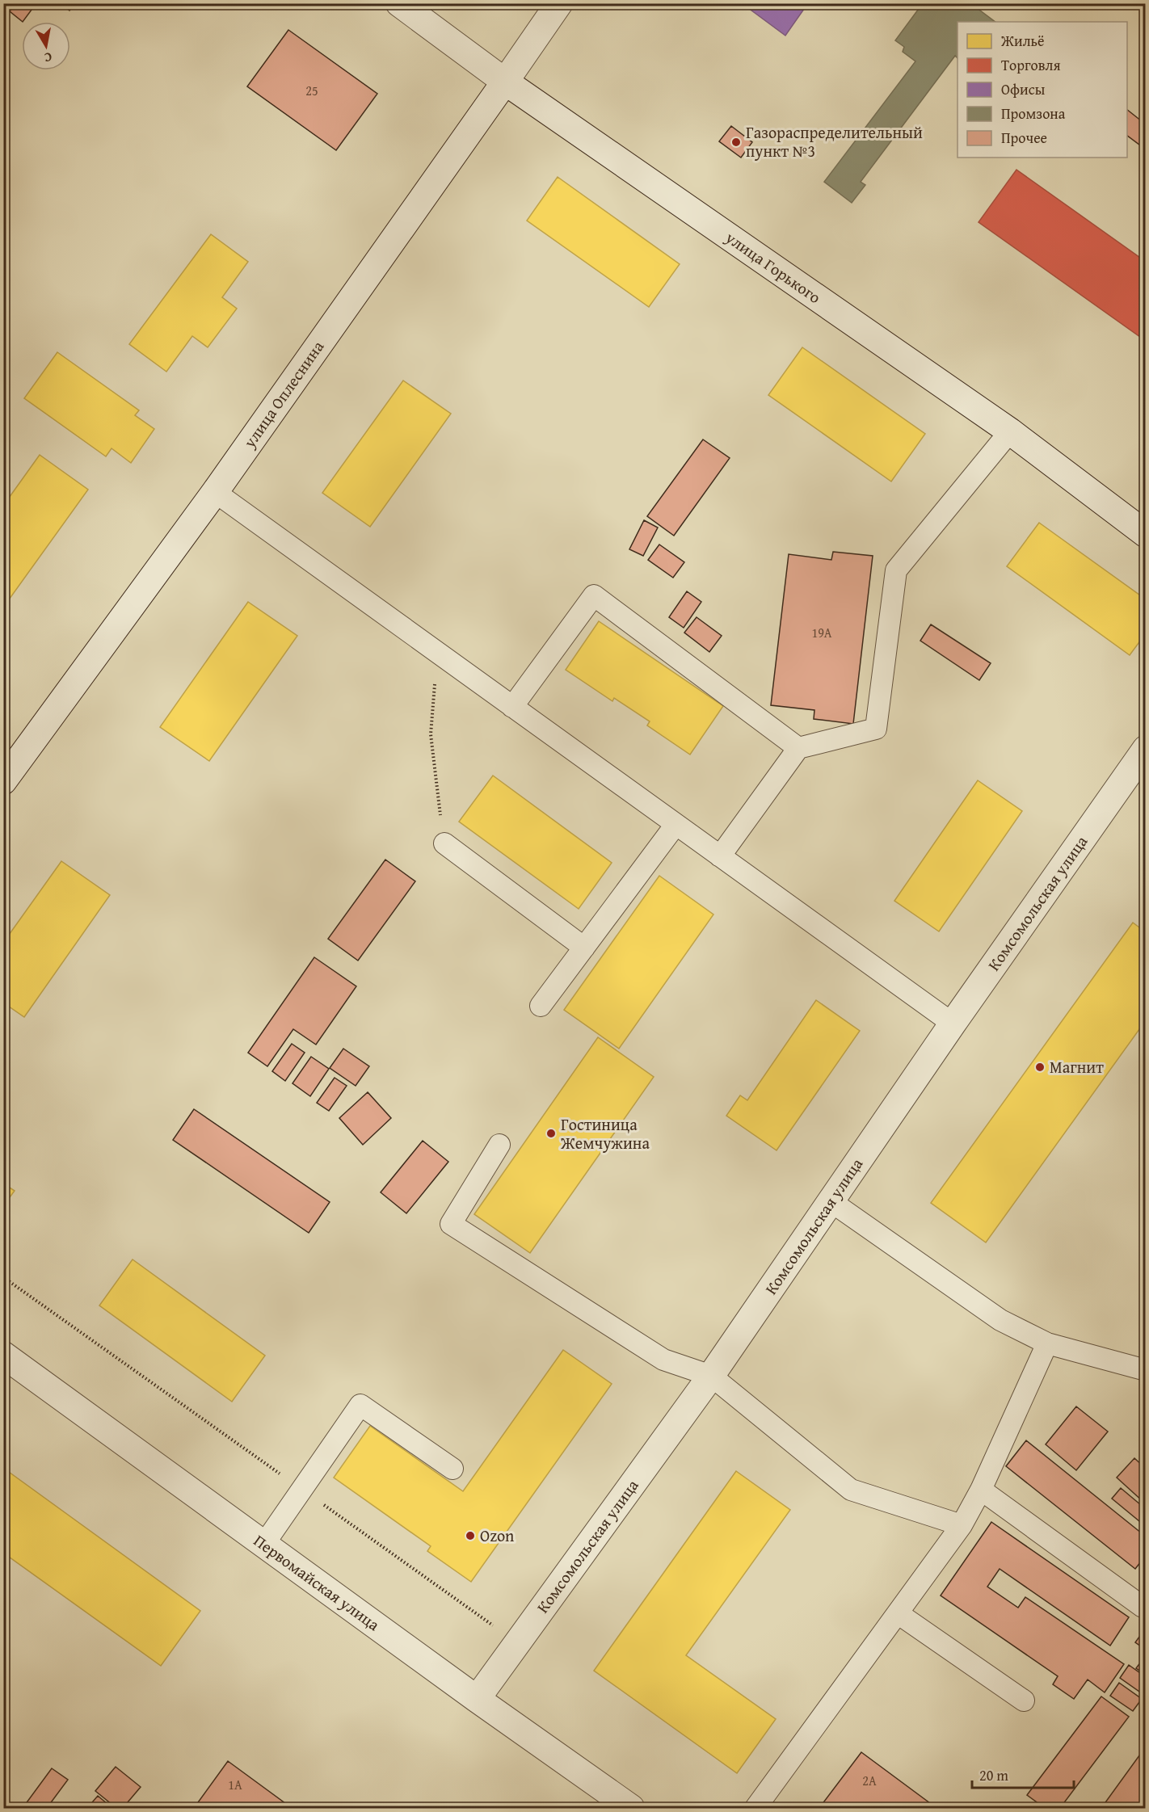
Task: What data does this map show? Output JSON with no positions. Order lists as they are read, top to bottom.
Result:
{
  "streets": {
    "street": [
      "улица Горького",
      "улица Оплеснина",
      "Комсомольская улица",
      "Первомайская улица"
    ]
  },
  "crossings": [
    ["улица Горького", "улица Оплеснина"],
    ["Комсомольская улица", "Первомайская улица"]
  ],
  "places": [
    "Газораспределительный пункт №3",
    "Магнит",
    "Гостиница Жемчужина",
    "Ozon"
  ],
  "house_numbers": [
    "25",
    "19А",
    "2А",
    "1А"
  ],
  "legend": [
    "Жильё",
    "Торговля",
    "Офисы",
    "Промзона",
    "Прочее"
  ],
  "scale_bar": "20 m",
  "north": "bottom"
}
